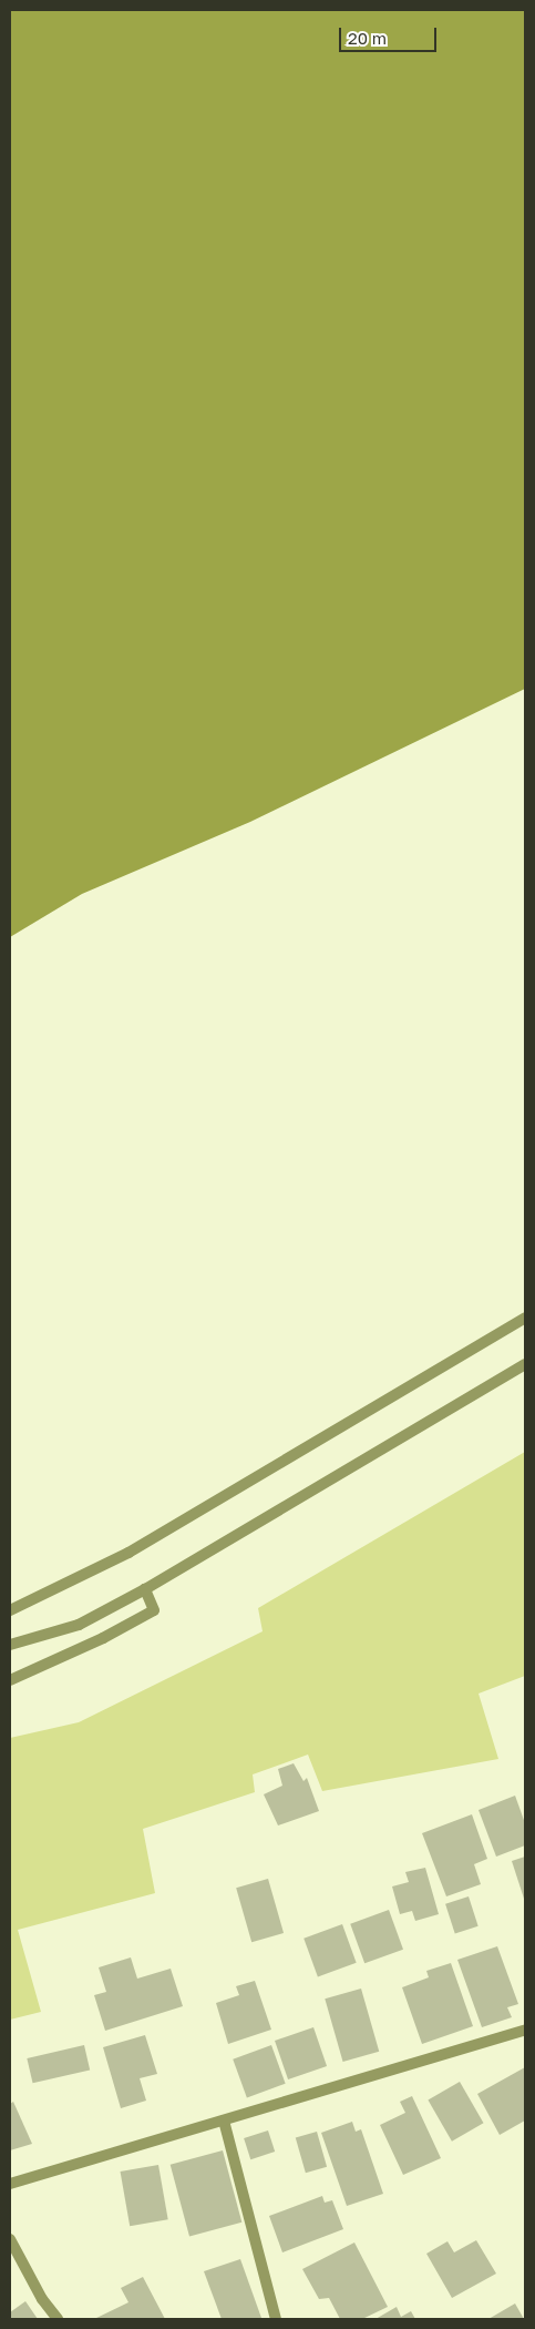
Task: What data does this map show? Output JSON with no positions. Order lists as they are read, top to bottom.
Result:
{
  "scale_bar": "20 m"
}
